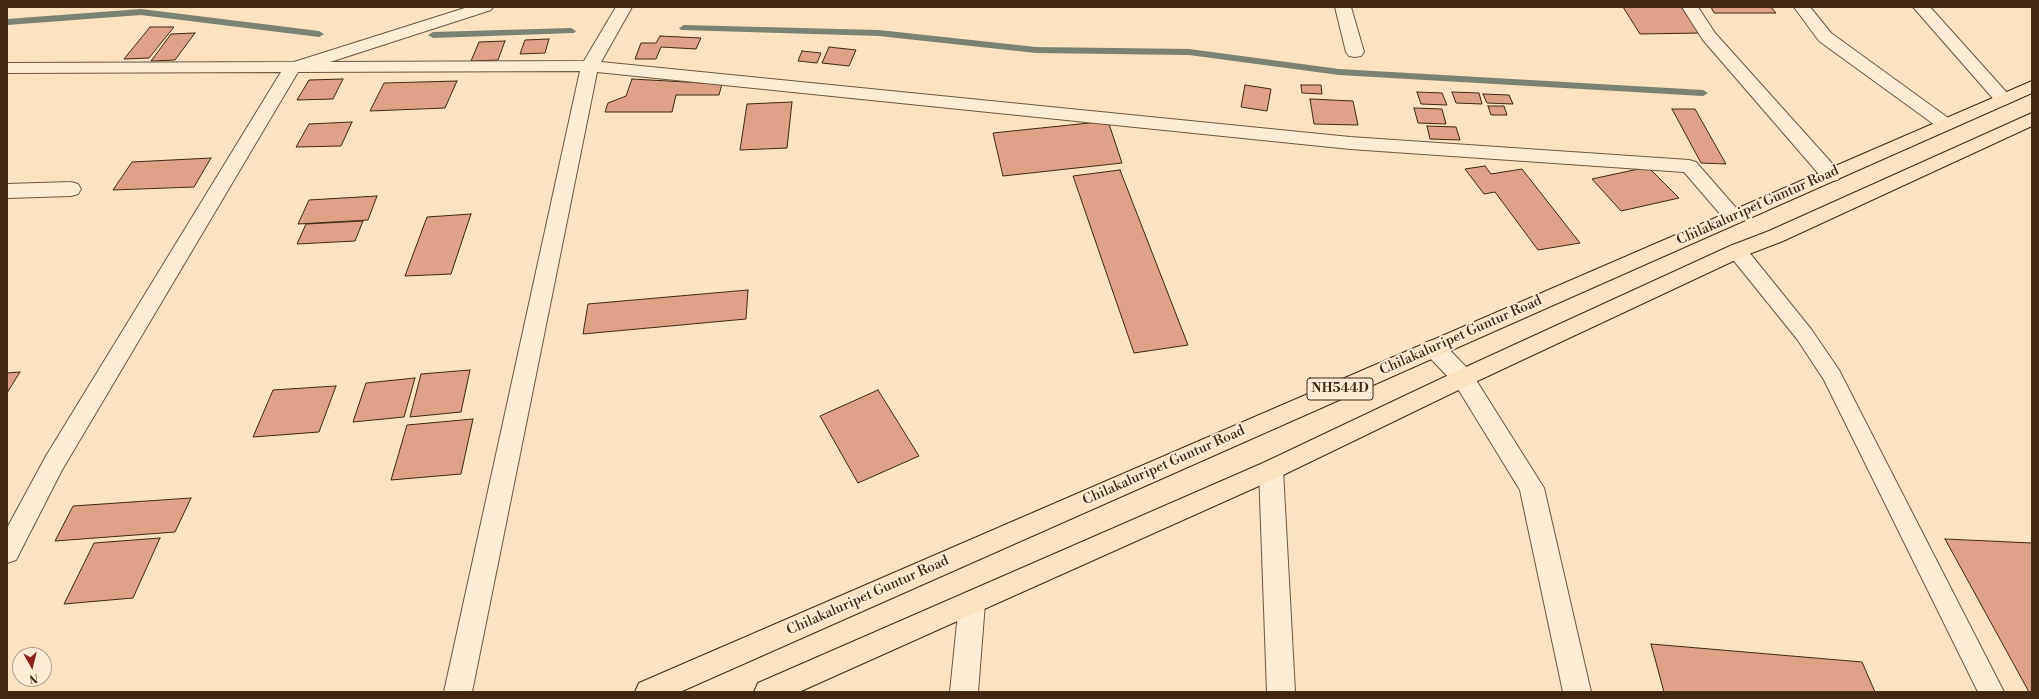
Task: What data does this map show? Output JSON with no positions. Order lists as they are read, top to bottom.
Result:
{
  "streets": {
    "highway": ["Chilakaluripet Guntur Road", "NH544D"]
  },
  "north": "bottom"
}
